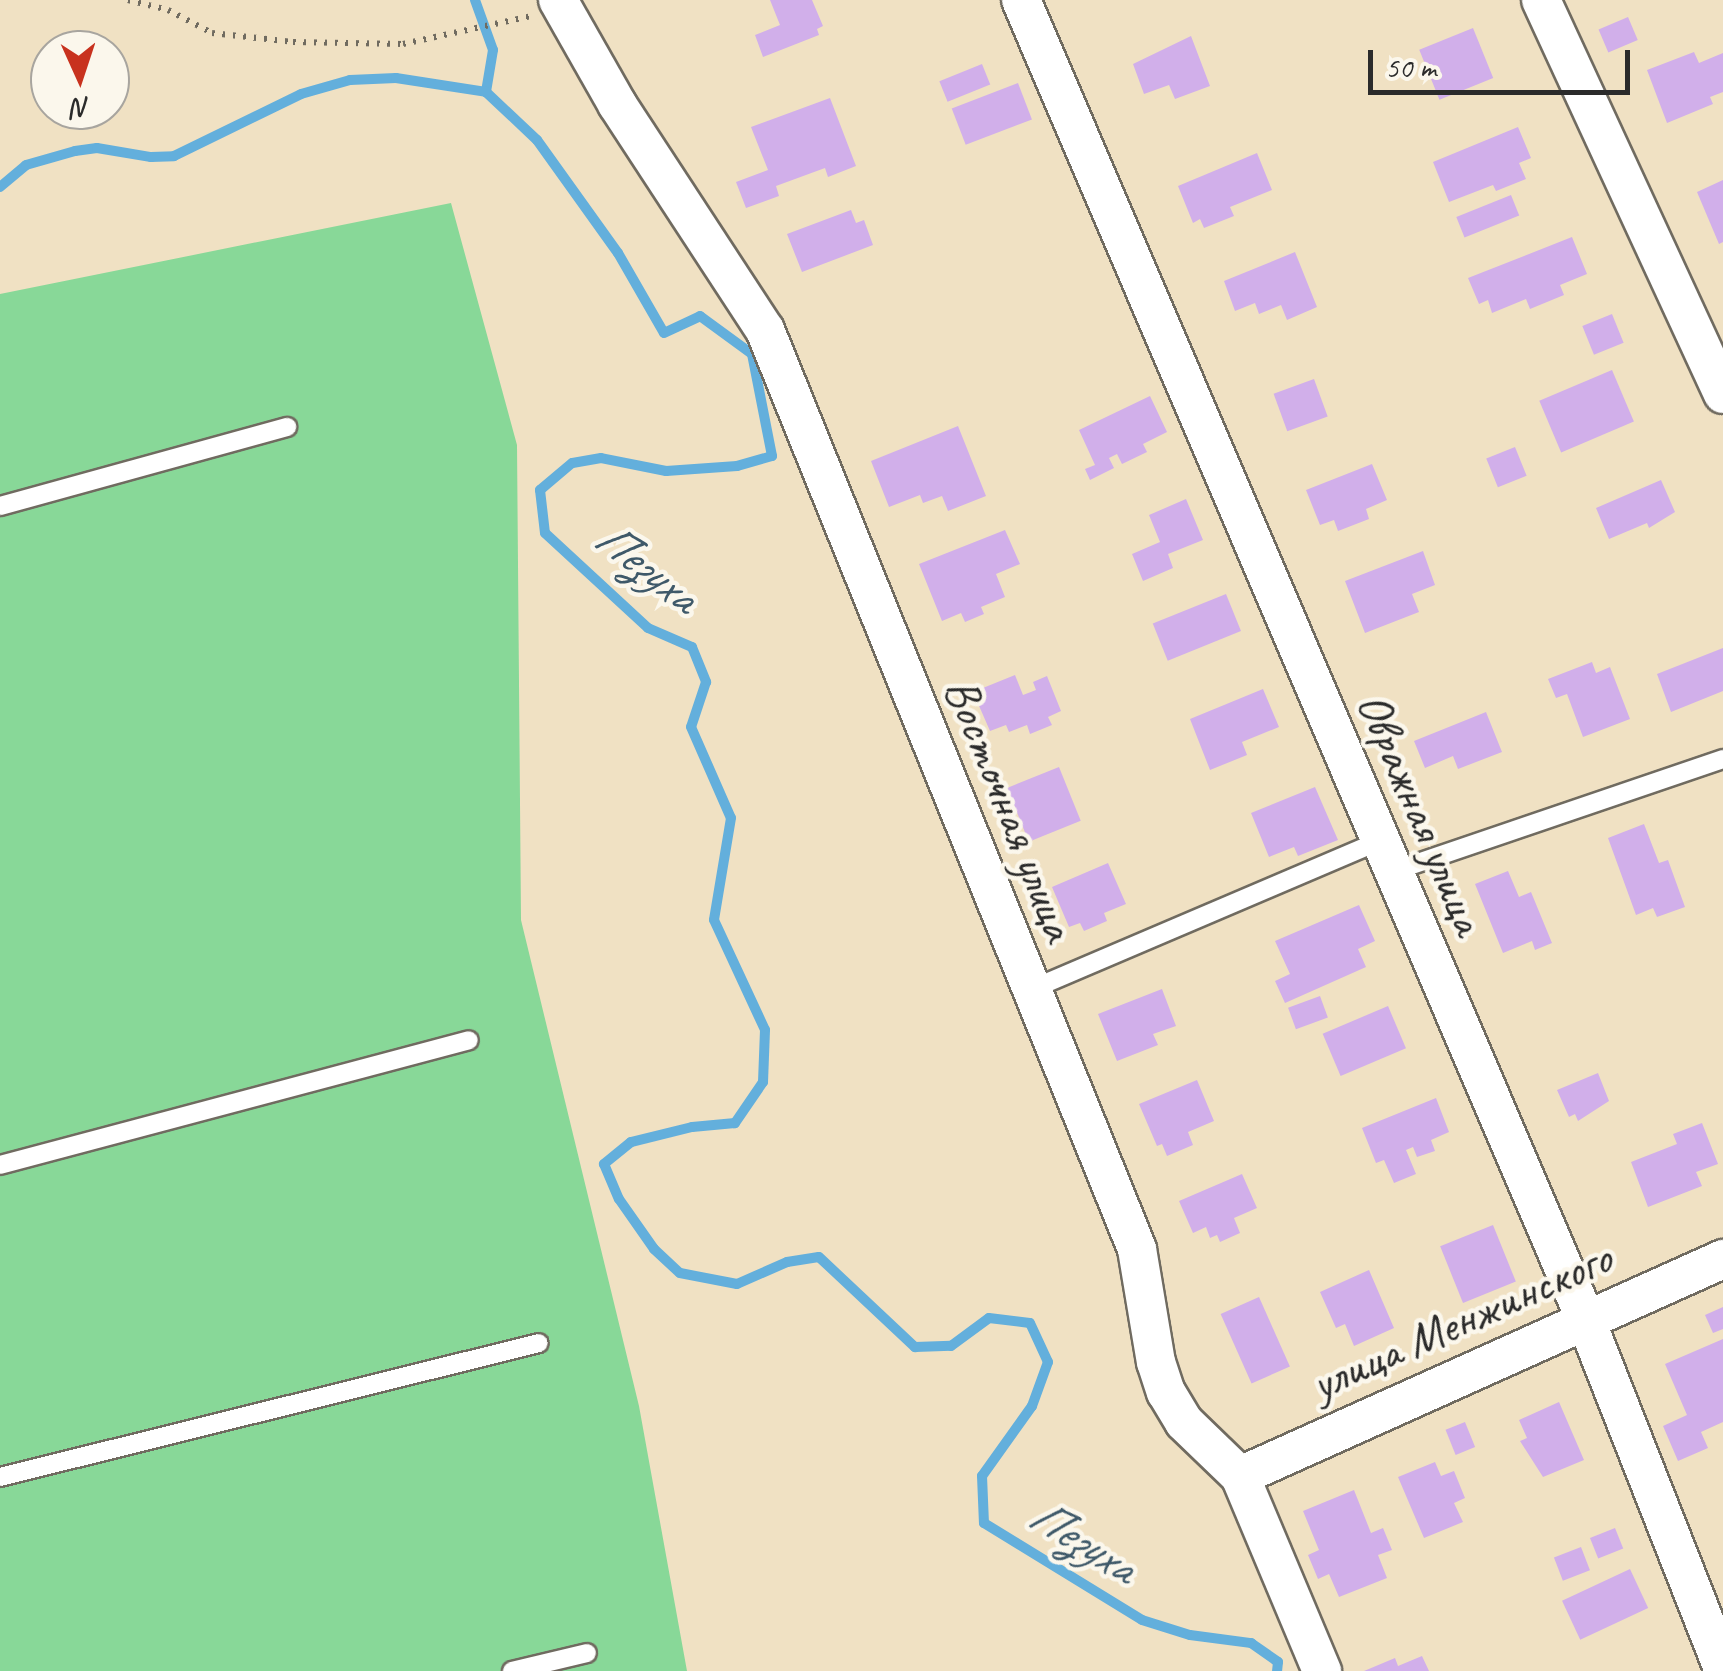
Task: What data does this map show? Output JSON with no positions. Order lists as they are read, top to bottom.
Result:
{
  "streets": {
    "street": ["Восточная улица", "Овражная улица", "улица Менжинского"]
  },
  "crossings": [
    ["Восточная улица", "улица Менжинского"],
    ["Овражная улица", "улица Менжинского"]
  ],
  "water": ["Пезуха"],
  "scale_bar": "50 m",
  "north": "bottom"
}
